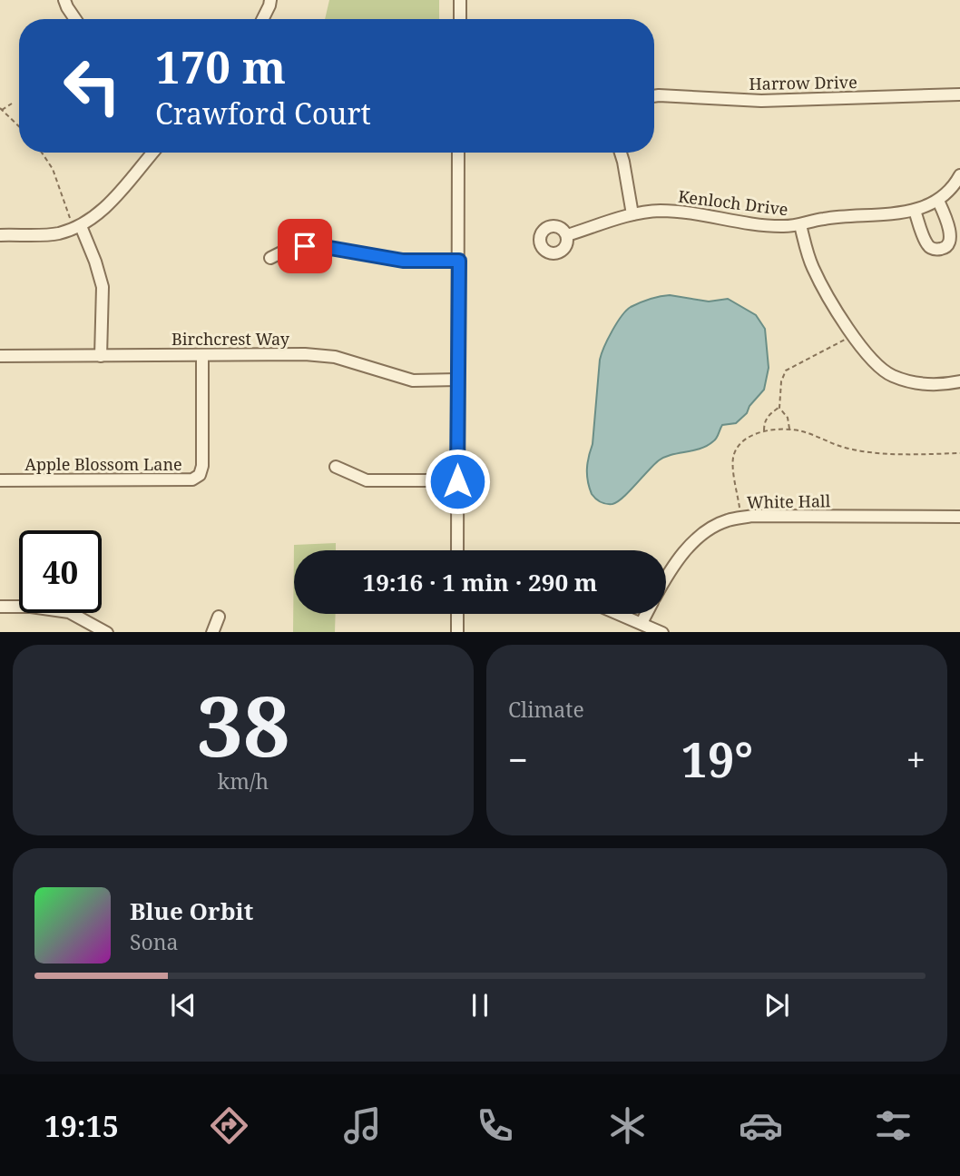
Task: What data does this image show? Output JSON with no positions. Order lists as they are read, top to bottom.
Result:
{
  "streets": {
    "street": [
      "Harrow Drive",
      "Kenloch Drive",
      "Birchcrest Way",
      "Apple Blossom Lane",
      "White Hall"
    ]
  },
  "crossings": [
    ["Birchcrest Way", "Apple Blossom Lane"]
  ],
  "page": {
    "turn": ["170 m", "Crawford Court"],
    "limit": "40",
    "trip": "19:16 · 1 min · 290 m",
    "tile": [
      ["38", "km/h"],
      "Climate"
    ],
    "heat": ["−", "19°", "+"],
    "song": ["Blue Orbit", "Sona"],
    "tabs": "19:15"
  }
}
